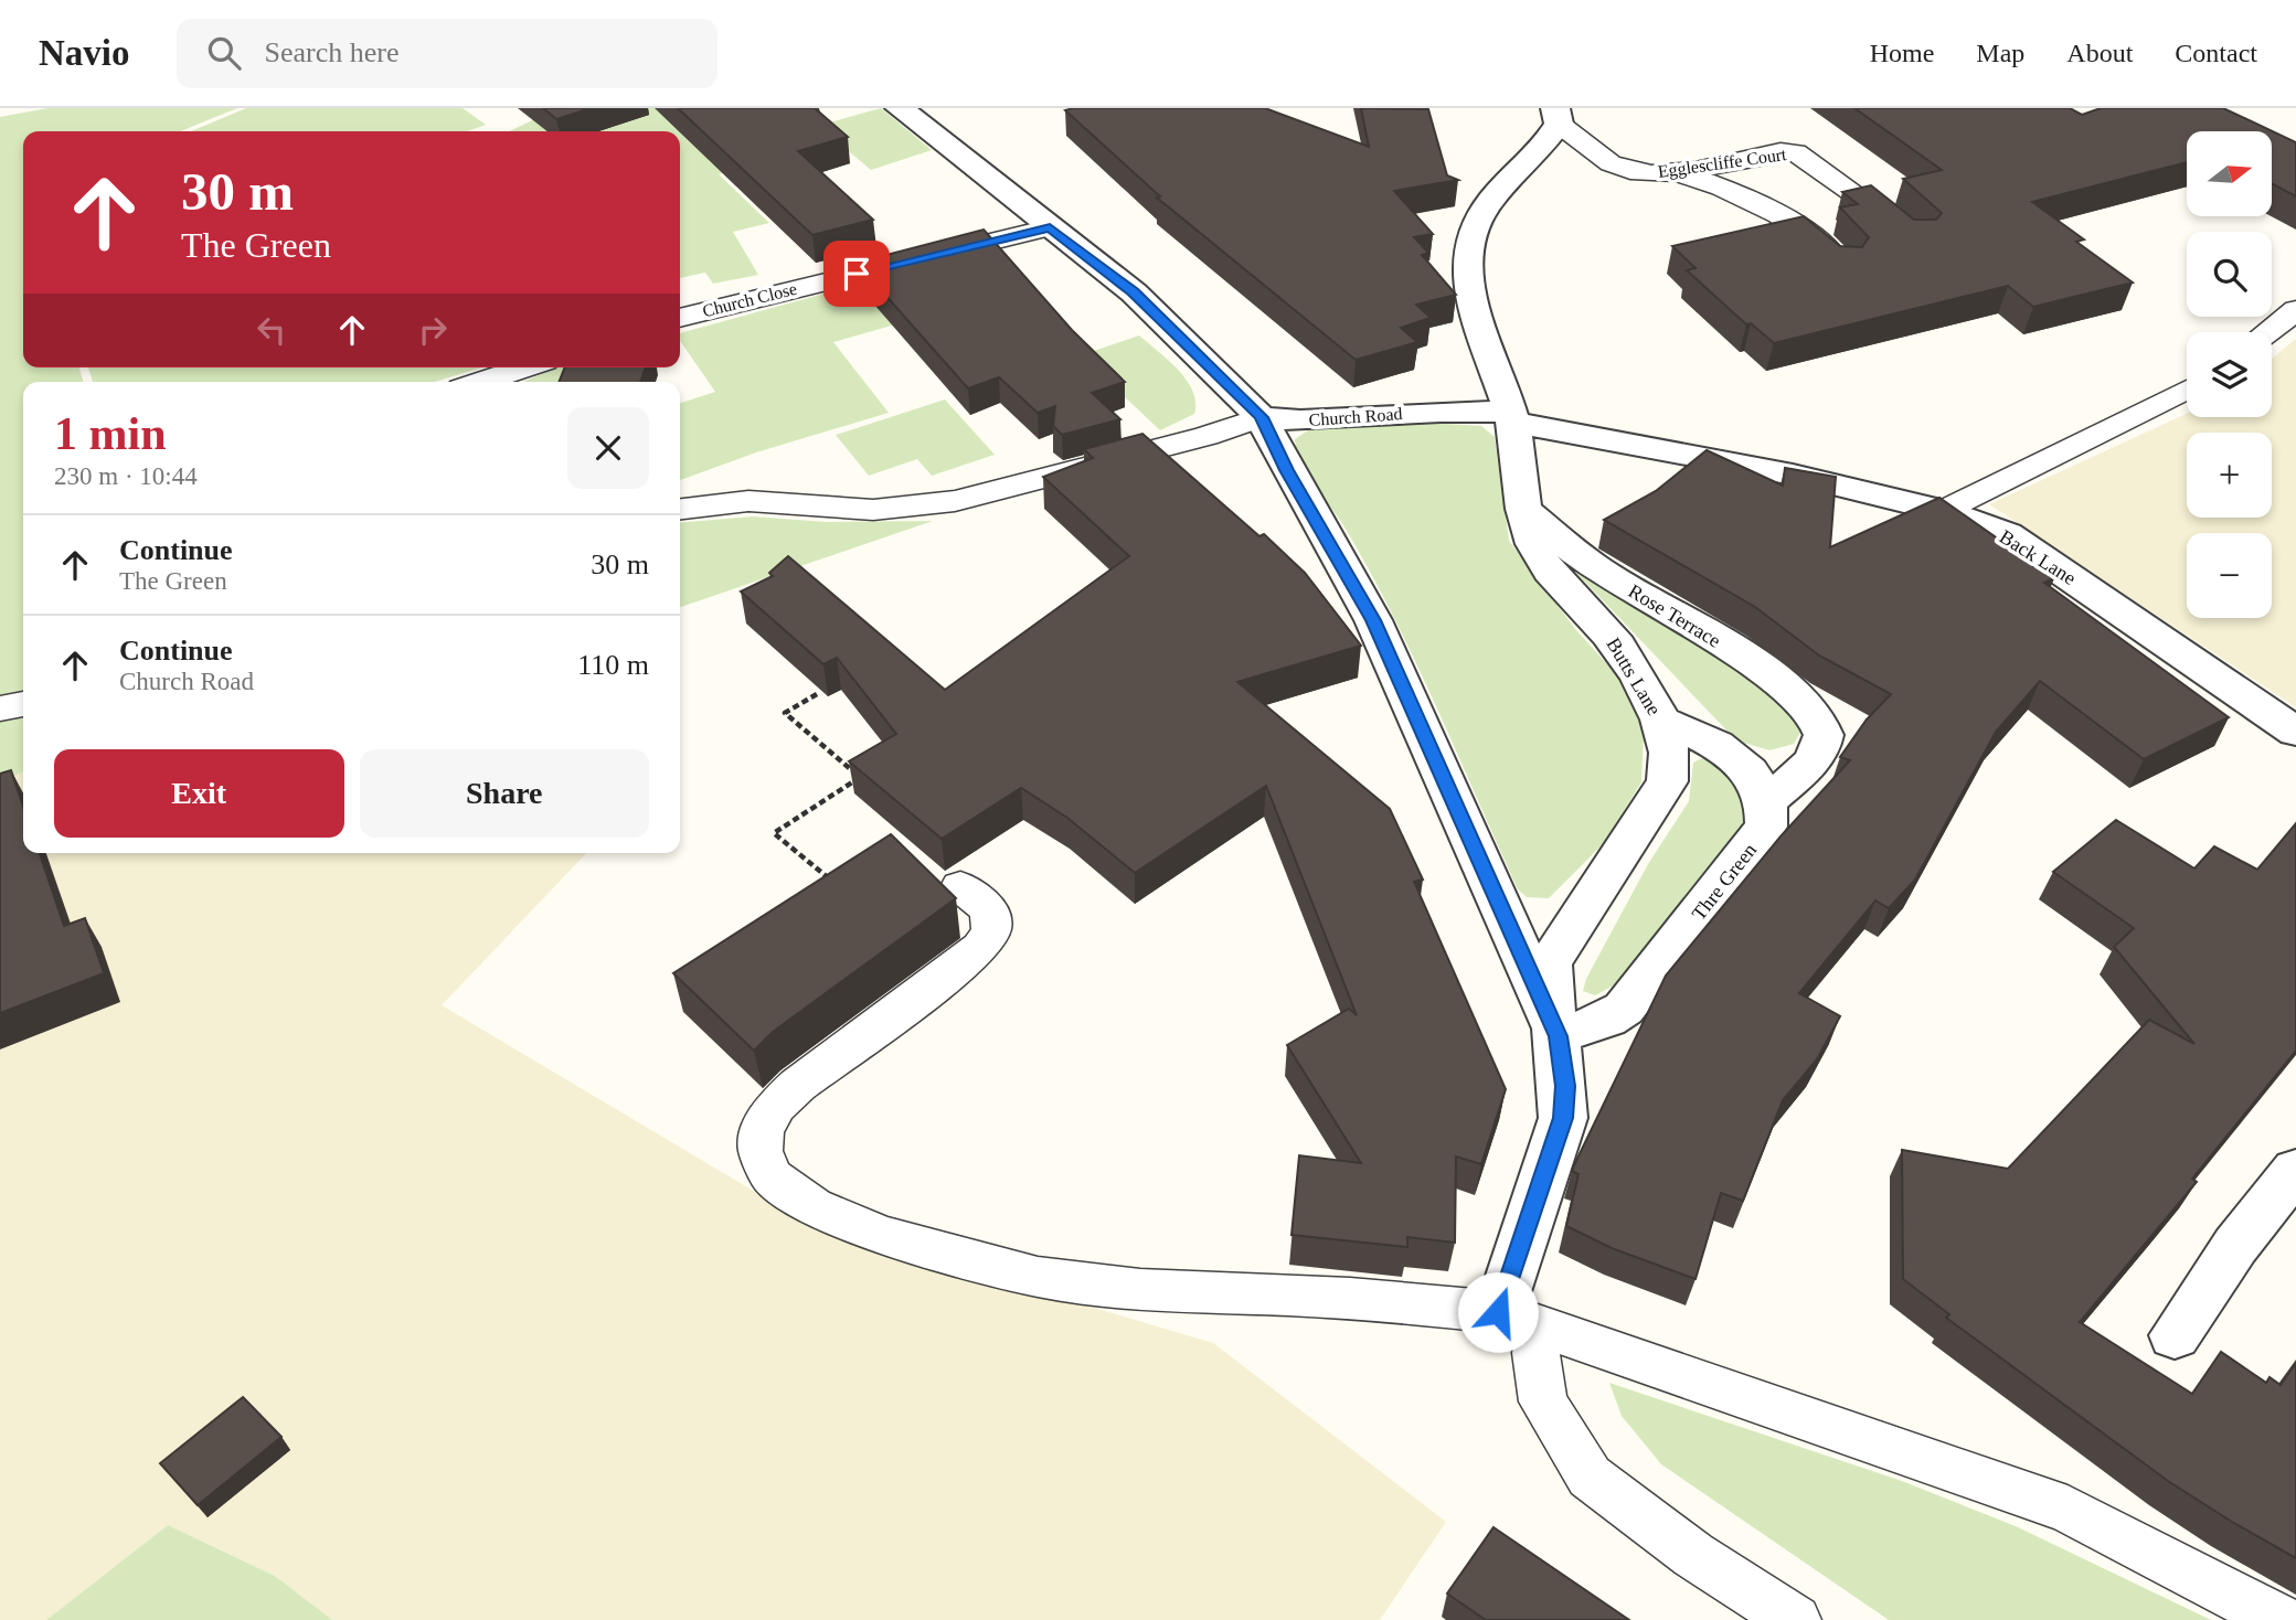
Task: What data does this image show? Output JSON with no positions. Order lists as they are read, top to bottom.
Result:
{
  "streets": {
    "street": [
      "Church Road",
      "Back Lane",
      "Rose Terrace",
      "Butts Lane",
      "Thre Green"
    ],
    "lane": ["Egglescliffe Court", "Church Close"]
  },
  "crossings": [
    ["Egglescliffe Court", "Butts Lane"],
    ["Church Road", "Back Lane"],
    ["Church Road", "Butts Lane"],
    ["Back Lane", "Butts Lane"],
    ["Rose Terrace", "Butts Lane"],
    ["Rose Terrace", "Thre Green"],
    ["Butts Lane", "Thre Green"]
  ],
  "north": "right",
  "page": {
    "header": "Navio",
    "search": "Search here",
    "nav": [
      "Home",
      "Map",
      "About",
      "Contact"
    ],
    "map_buttons": ["+", "−"],
    "turn": ["30 m", "The Green"],
    "heading": ["1 min", "230 m · 10:44"],
    "list": [
      {
        "name": "Continue",
        "note": "The Green",
        "value": "30 m"
      },
      {
        "name": "Continue",
        "note": "Church Road",
        "value": "110 m"
      }
    ],
    "buttons": ["Exit", "Share"]
  }
}
